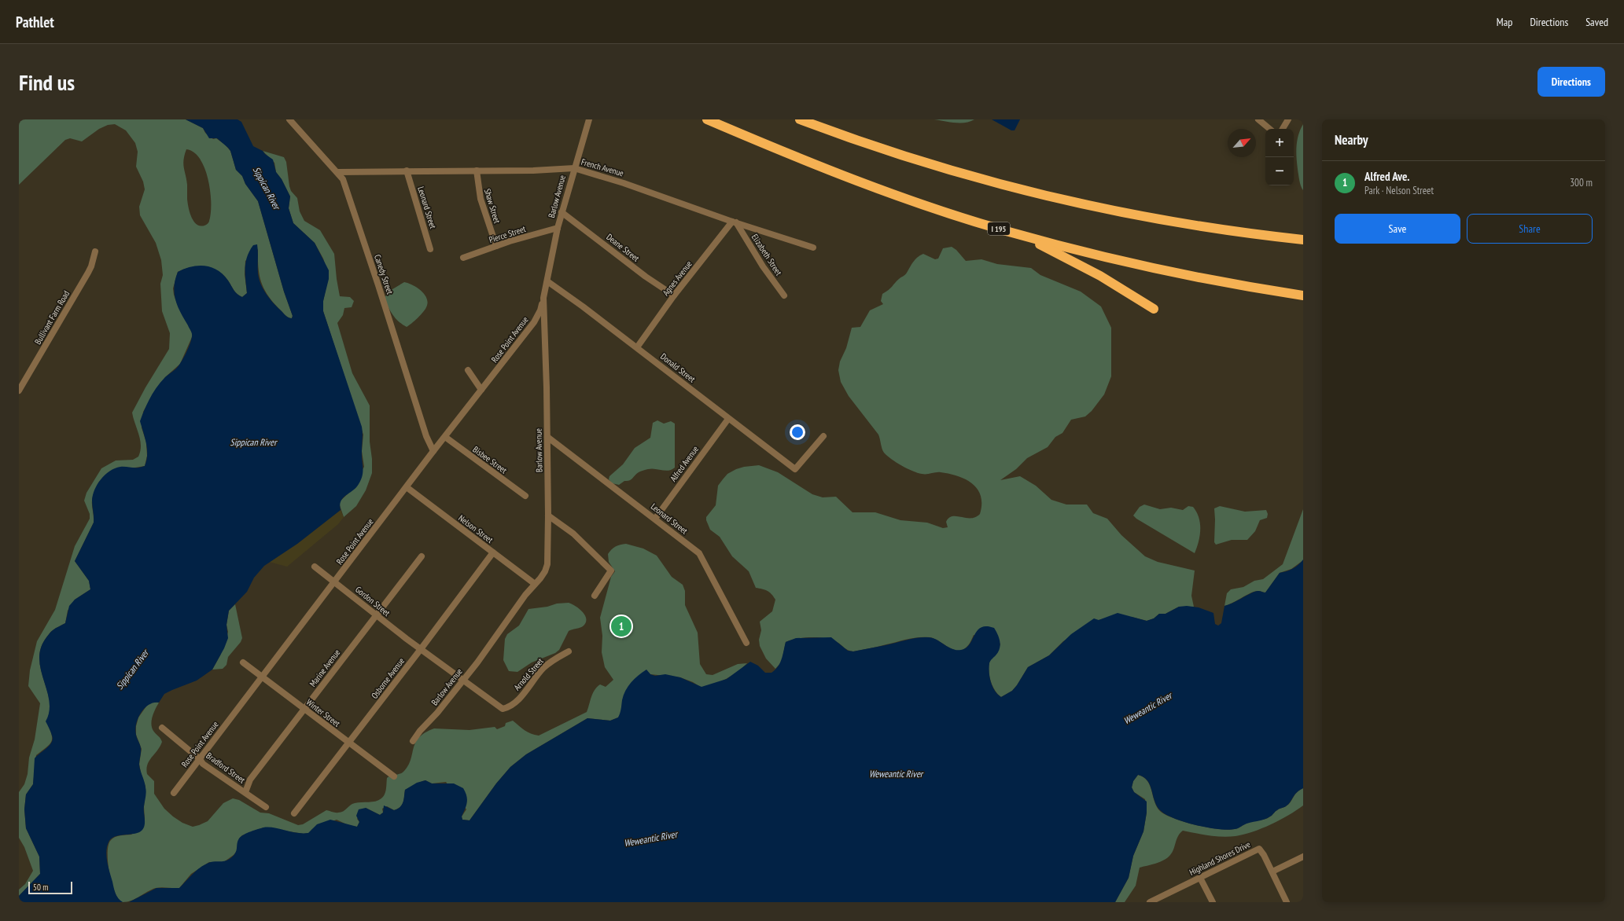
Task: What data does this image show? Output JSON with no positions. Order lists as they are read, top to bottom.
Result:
{
  "streets": {
    "highway": ["I 195"],
    "street": [
      "French Avenue",
      "Barlow Avenue",
      "Shaw Street",
      "Leonard Street",
      "Pierce Street",
      "Deane Street",
      "Elizabeth Street",
      "Canedy Street",
      "Agnes Avenue",
      "Bullivant Farm Road",
      "Rose Point Avenue",
      "Donald Street",
      "Bisbee Street",
      "Alfred Avenue",
      "Nelson Street",
      "Gordon Street",
      "Marine Avenue",
      "Arnold Street",
      "Osborne Avenue",
      "Winter Street",
      "Bradford Street",
      "Highland Shores Drive"
    ]
  },
  "crossings": [
    ["French Avenue", "Barlow Avenue"],
    ["French Avenue", "Shaw Street"],
    ["French Avenue", "Leonard Street"],
    ["French Avenue", "Elizabeth Street"],
    ["French Avenue", "Canedy Street"],
    ["French Avenue", "Agnes Avenue"],
    ["Barlow Avenue", "Leonard Street"],
    ["Barlow Avenue", "Pierce Street"],
    ["Barlow Avenue", "Deane Street"],
    ["Barlow Avenue", "Rose Point Avenue"],
    ["Barlow Avenue", "Donald Street"],
    ["Barlow Avenue", "Nelson Street"],
    ["Barlow Avenue", "Gordon Street"],
    ["Shaw Street", "Pierce Street"],
    ["Leonard Street", "Alfred Avenue"],
    ["Deane Street", "Agnes Avenue"],
    ["Elizabeth Street", "Agnes Avenue"],
    ["Canedy Street", "Rose Point Avenue"],
    ["Agnes Avenue", "Donald Street"],
    ["Rose Point Avenue", "Bisbee Street"],
    ["Rose Point Avenue", "Nelson Street"],
    ["Rose Point Avenue", "Gordon Street"],
    ["Rose Point Avenue", "Winter Street"],
    ["Rose Point Avenue", "Bradford Street"],
    ["Donald Street", "Alfred Avenue"],
    ["Nelson Street", "Osborne Avenue"],
    ["Gordon Street", "Marine Avenue"],
    ["Gordon Street", "Arnold Street"],
    ["Gordon Street", "Osborne Avenue"],
    ["Marine Avenue", "Winter Street"],
    ["Marine Avenue", "Bradford Street"],
    ["Osborne Avenue", "Winter Street"]
  ],
  "water": ["Sippican River", "Weweantic River"],
  "scale_bar": "50 m",
  "north": "top right",
  "page": {
    "header": "Pathlet",
    "nav": ["Map", "Directions", "Saved"],
    "buttons": [
      "Directions",
      ["Save", "Share"]
    ],
    "title": "Find us",
    "heading": "Nearby",
    "map_buttons": ["+", "−"],
    "list": [
      {
        "mark": "1",
        "name": "Alfred Ave.",
        "note": "Park · Nelson Street",
        "value": "300 m"
      }
    ],
    "pins": "1",
    "scale": "50 m"
  }
}
